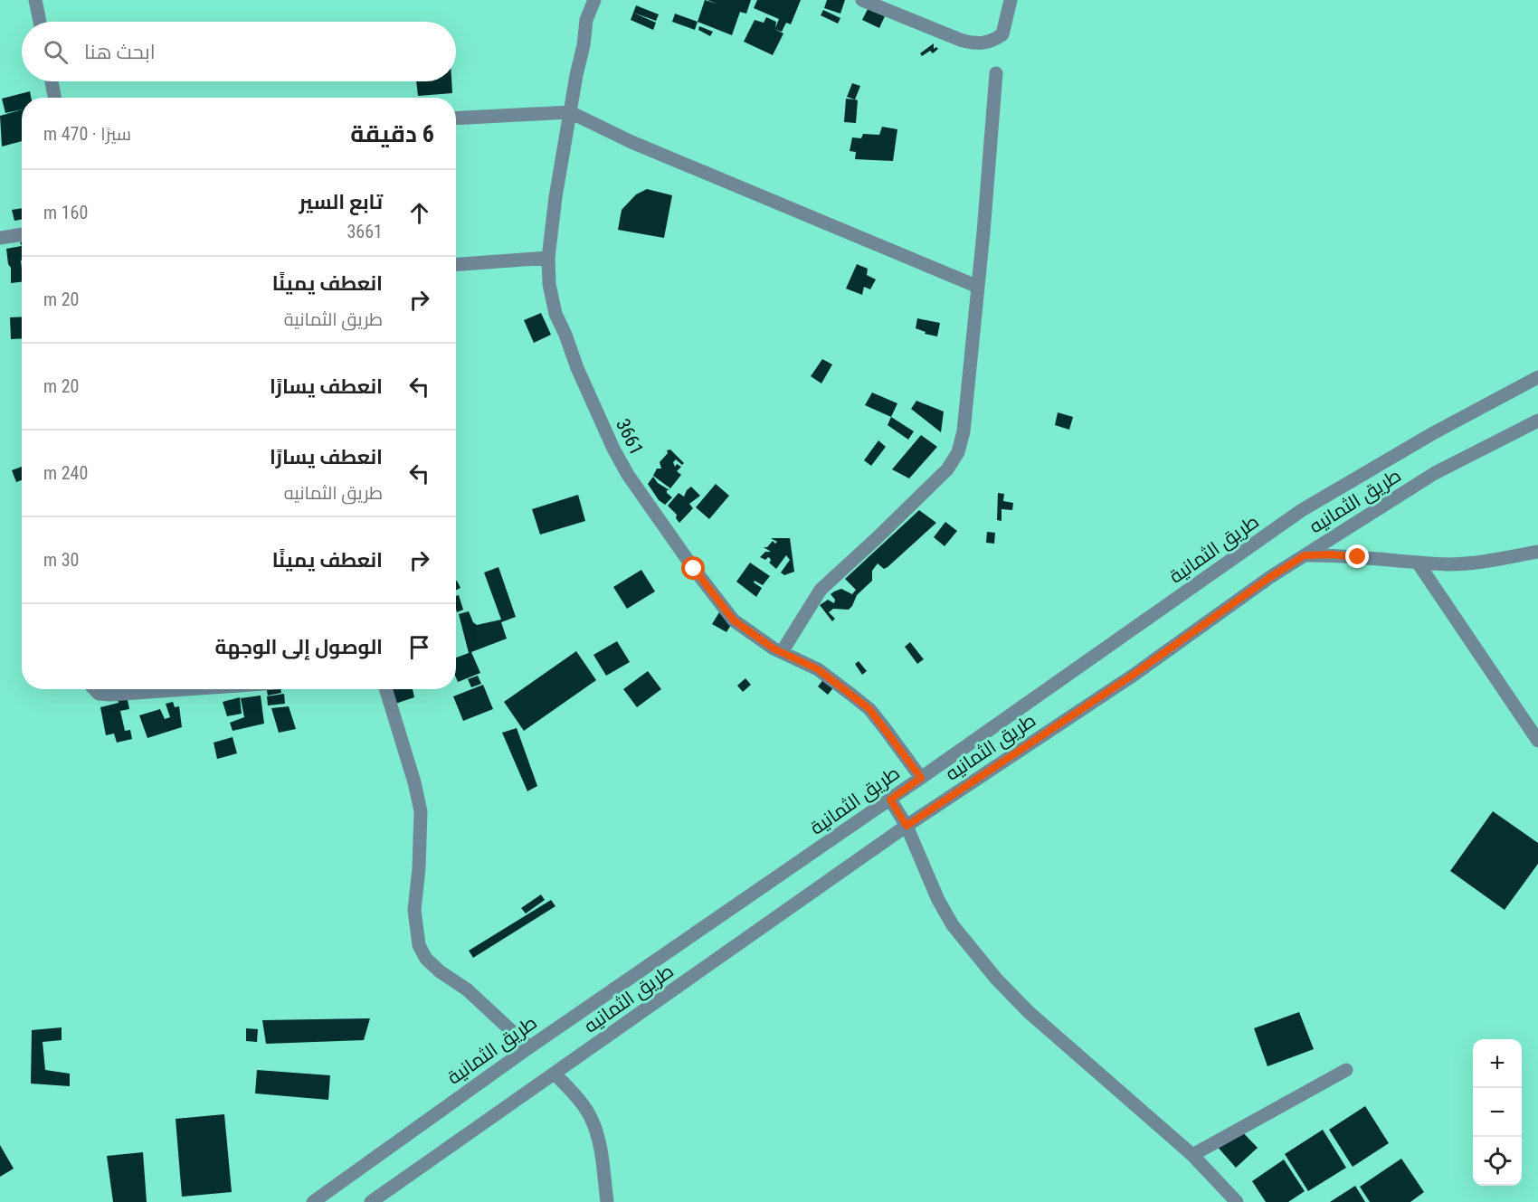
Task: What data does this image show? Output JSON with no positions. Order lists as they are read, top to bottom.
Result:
{
  "streets": {
    "street": ["3661", "طريق الثمانيه", "طريق الثمانية"]
  },
  "crossings": [
    ["3661", "طريق الثمانية"]
  ],
  "page": {
    "search": "ابحث هنا",
    "heading": ["6 دقيقة", "سيرًا · 470 m"],
    "list": [
      ["تابع السير", "3661", "160 m"],
      ["انعطف يمينًا", "طريق الثمانية", "20 m"],
      ["انعطف يسارًا", "20 m"],
      ["انعطف يسارًا", "طريق الثمانيه", "240 m"],
      ["انعطف يمينًا", "30 m"],
      "الوصول إلى الوجهة"
    ],
    "map_buttons": ["+", "−"]
  }
}
